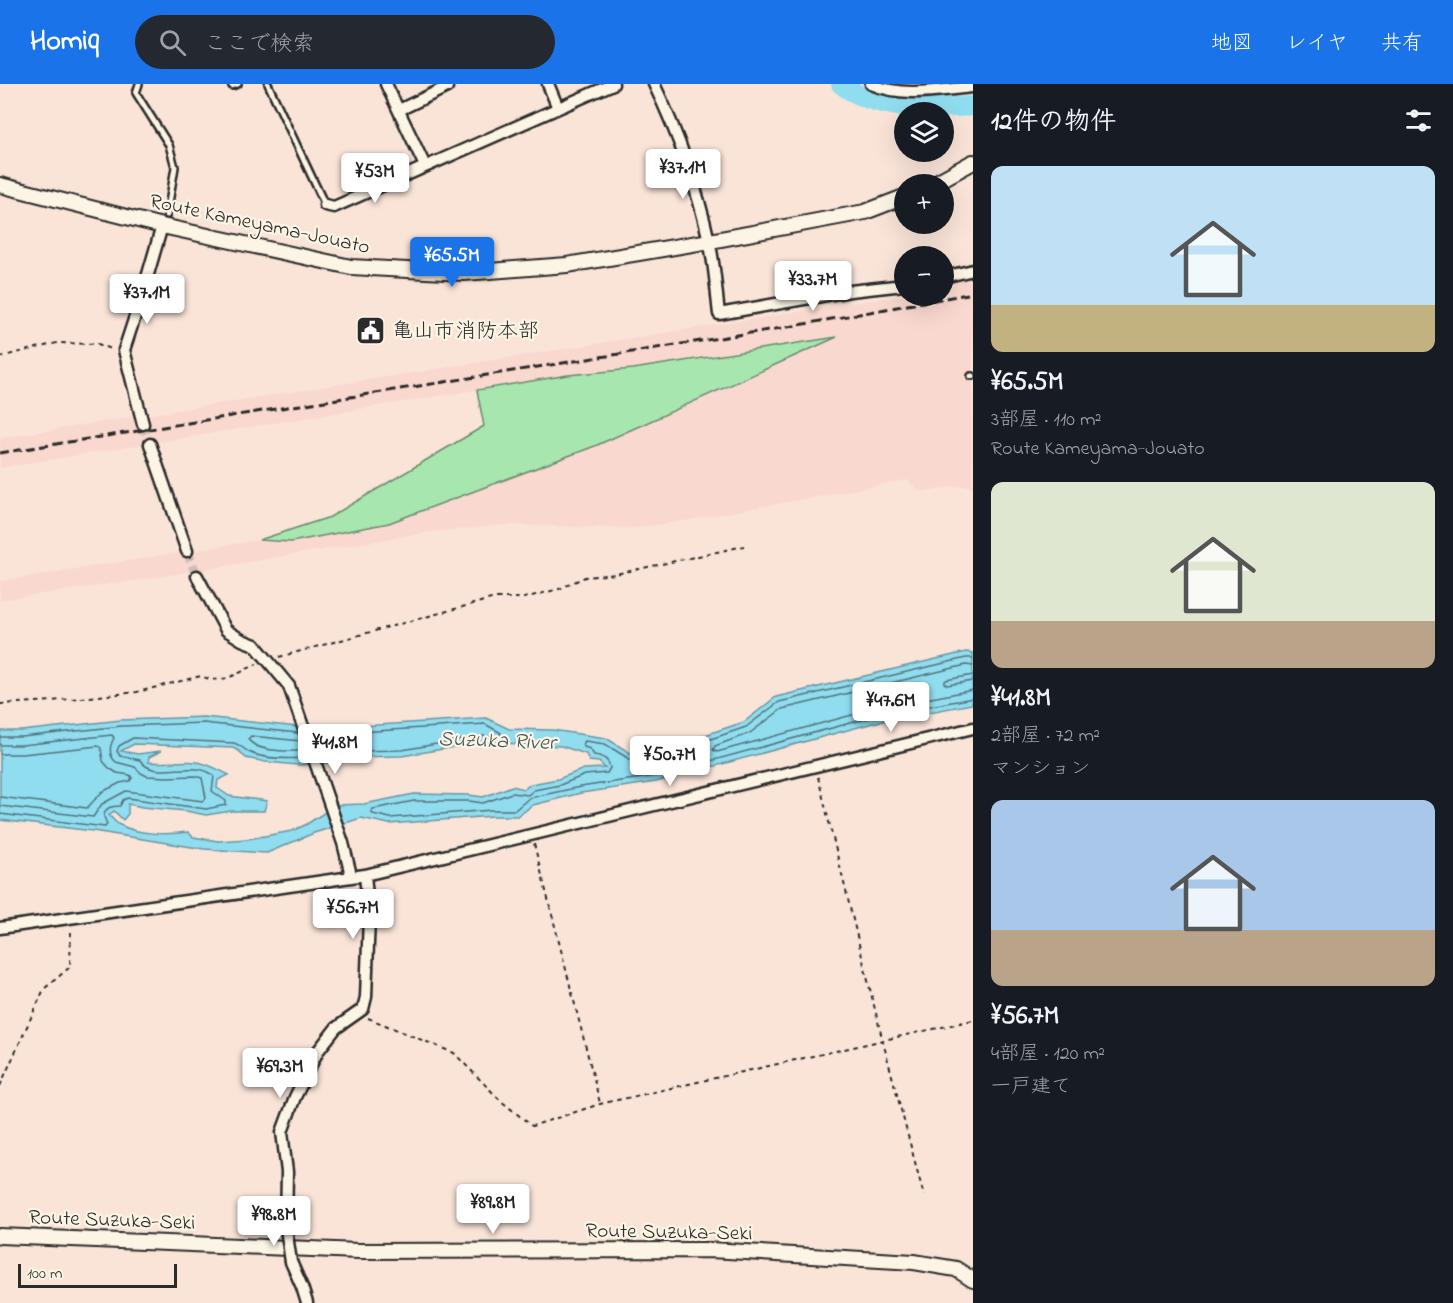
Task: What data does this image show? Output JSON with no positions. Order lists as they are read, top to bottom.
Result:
{
  "streets": {
    "main road": ["Route Kameyama-Jouato", "Route Suzuka-Seki"]
  },
  "water": ["Suzuka River"],
  "places": {
    "public building": ["亀山市消防本部"]
  },
  "scale_bar": "100 m",
  "page": {
    "header": "Homiq",
    "search": "ここで検索",
    "nav": ["地図", "レイヤ", "共有"],
    "heading": "12件の物件",
    "map_buttons": ["+", "−"],
    "price": [
      "¥37.1M",
      "¥53M",
      "¥65.5M",
      "¥33.7M",
      "¥37.1M",
      "¥47.6M",
      "¥41.8M",
      "¥50.7M",
      "¥56.7M",
      "¥69.3M",
      "¥89.8M",
      "¥98.8M"
    ],
    "list": [
      {
        "name": "¥65.5M",
        "note": "3部屋 · 110 m² · Route Kameyama-Jouato"
      },
      {
        "name": "¥41.8M",
        "note": "2部屋 · 72 m² · マンション"
      },
      {
        "name": "¥56.7M",
        "note": "4部屋 · 120 m² · 一戸建て"
      }
    ],
    "scale": "100 m"
  }
}
